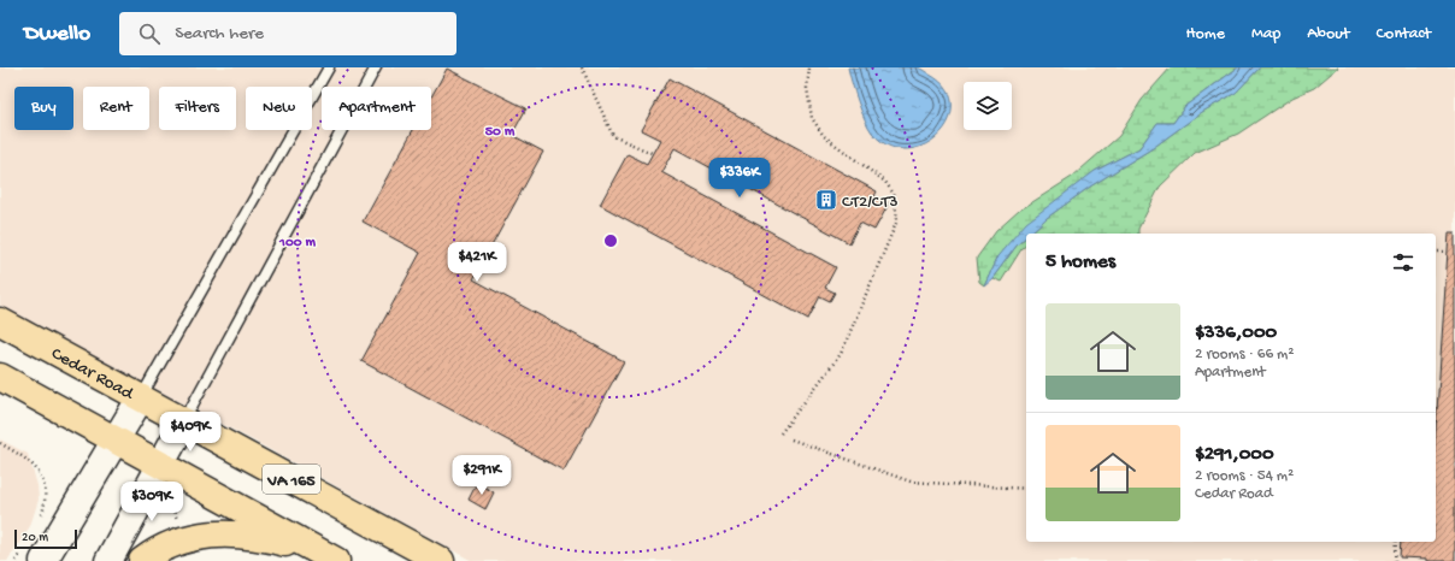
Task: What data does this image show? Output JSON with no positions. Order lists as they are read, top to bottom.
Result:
{
  "streets": {
    "main road": ["Cedar Road", "VA 165"]
  },
  "places": {
    "building": ["CT2/CT3"]
  },
  "scale_bar": "20 m",
  "page": {
    "header": "Dwello",
    "search": "Search here",
    "nav": [
      "Home",
      "Map",
      "About",
      "Contact"
    ],
    "chip": [
      "Buy",
      "Rent",
      "Filters",
      "New",
      "Apartment"
    ],
    "price": [
      "$336K",
      "$421K",
      "$409K",
      "$291K",
      "$309K"
    ],
    "heading": "5 homes",
    "list": [
      {
        "name": "$336,000",
        "note": "2 rooms · 66 m² · Apartment"
      },
      {
        "name": "$291,000",
        "note": "2 rooms · 54 m² · Cedar Road"
      }
    ],
    "scale": "20 m"
  },
  "rings": ["50 m", "100 m"]
}
